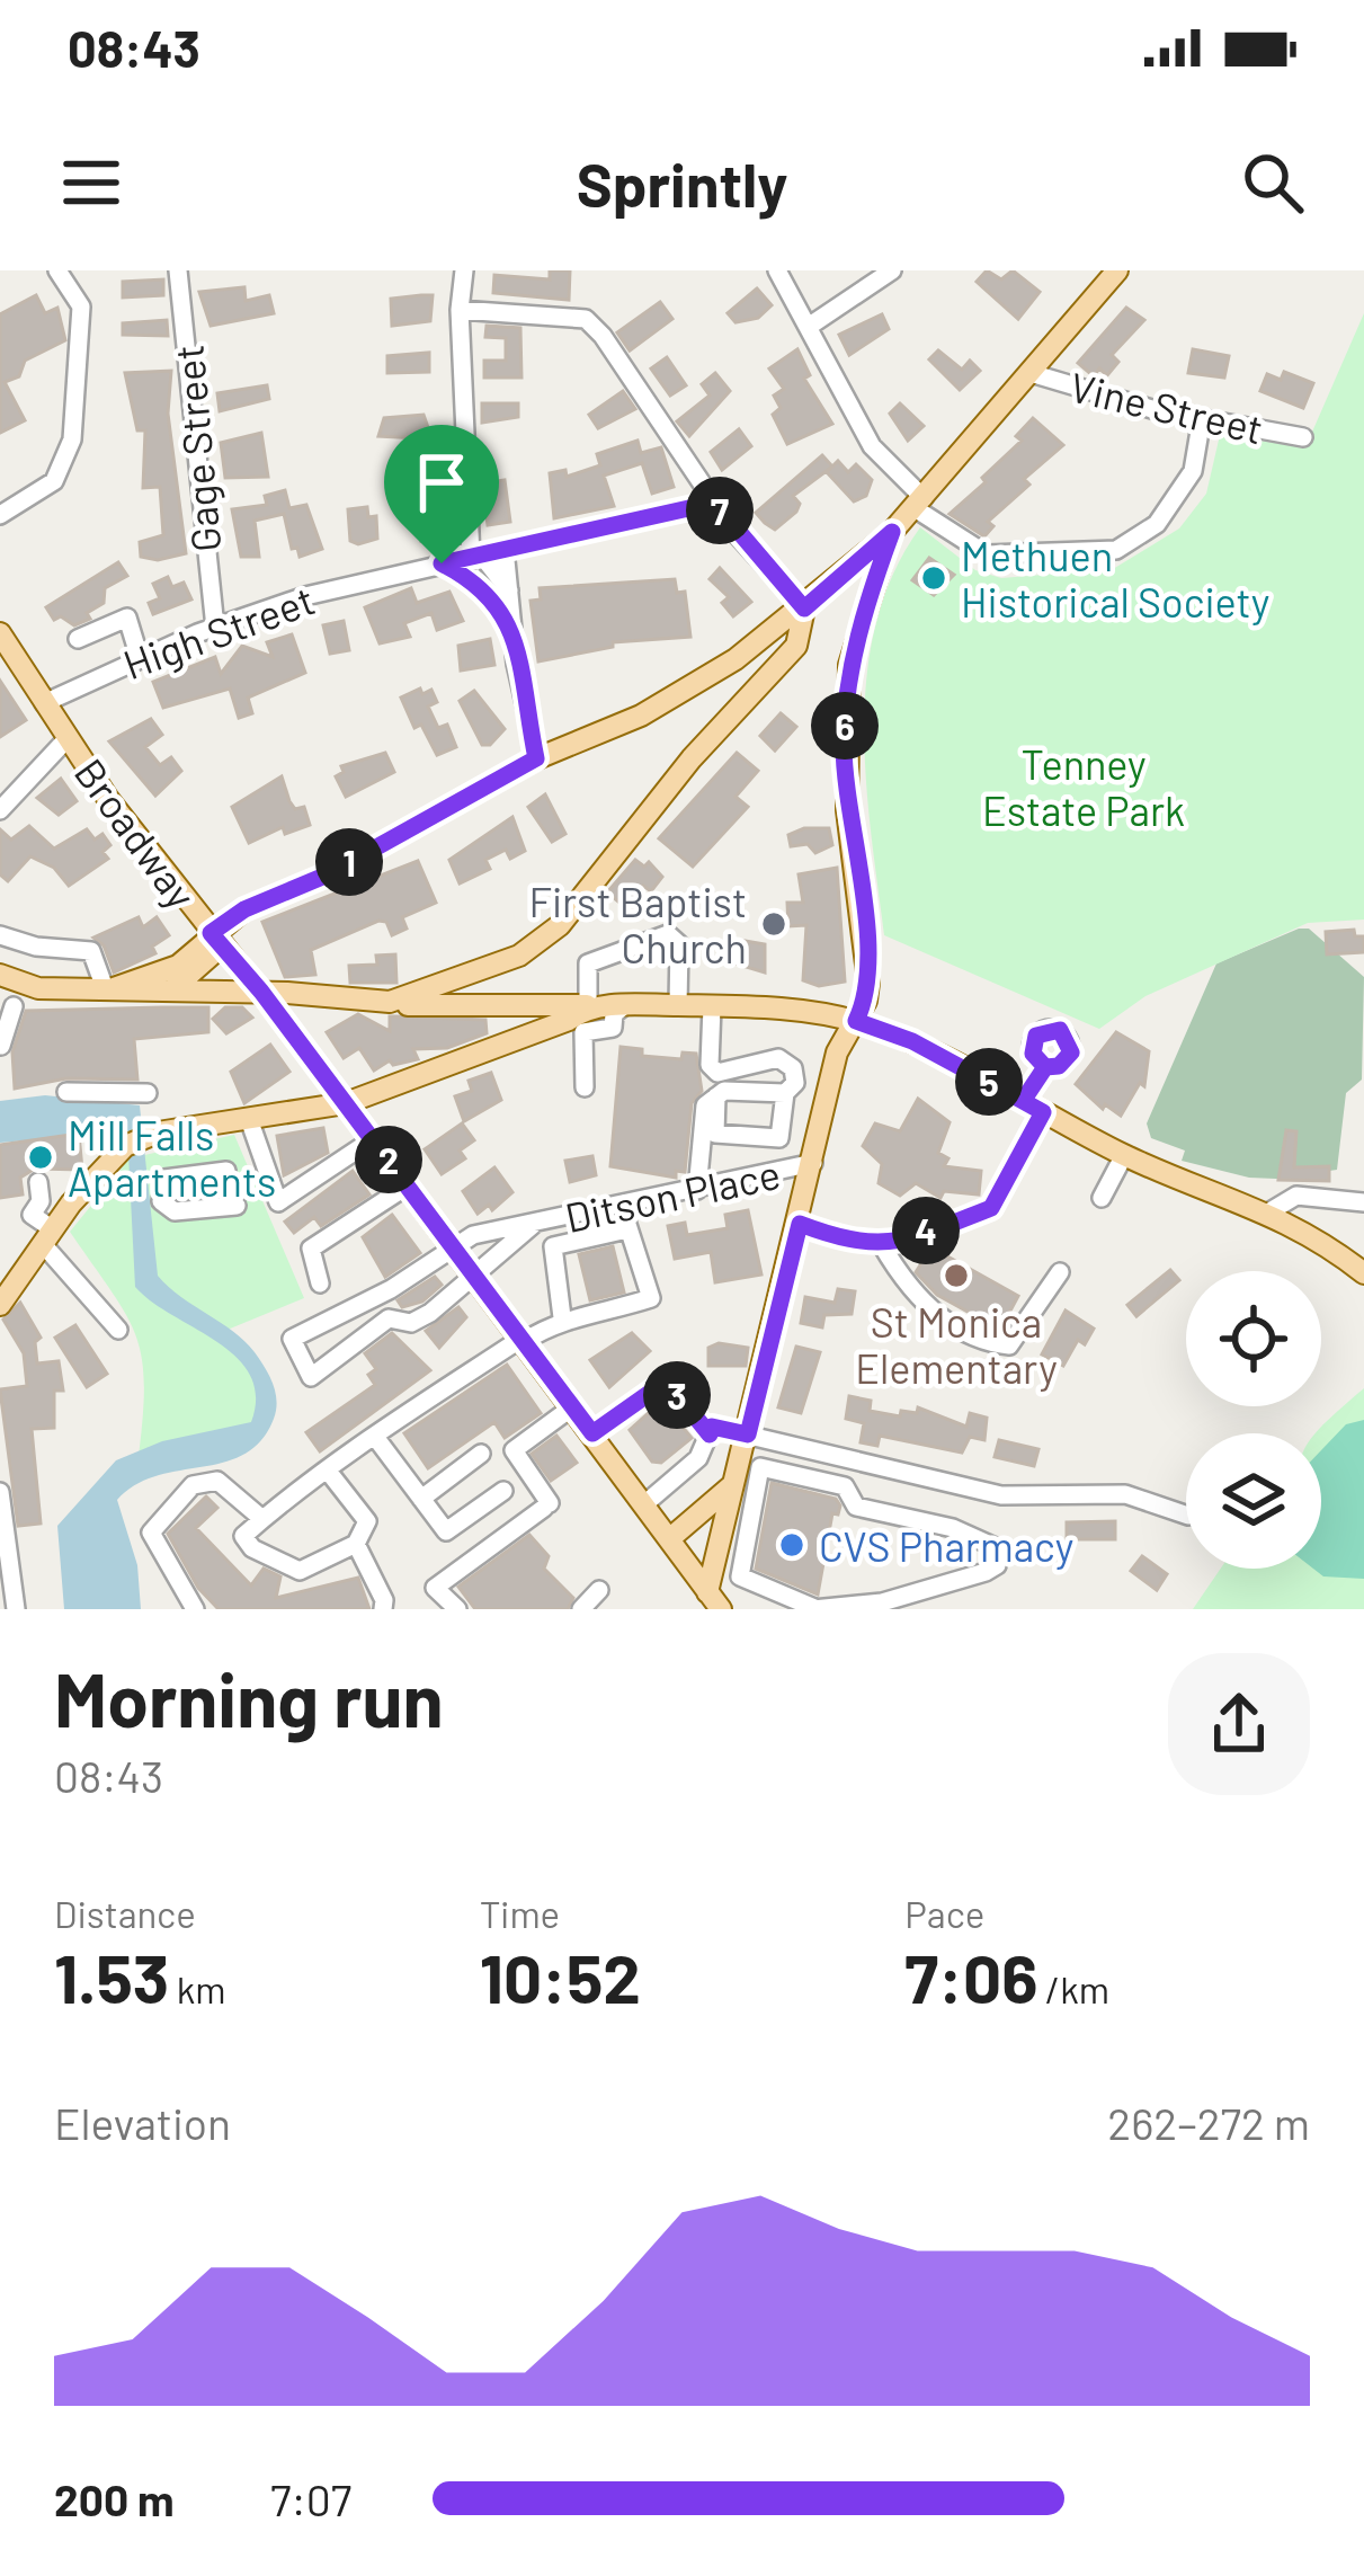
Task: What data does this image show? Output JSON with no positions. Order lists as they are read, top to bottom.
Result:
{
  "streets": {
    "main road": ["Broadway"],
    "street": [
      "Vine Street",
      "Gage Street",
      "High Street",
      "Ditson Place"
    ]
  },
  "crossings": [
    ["Gage Street", "High Street"],
    ["High Street", "Broadway"],
    ["Broadway", "Ditson Place"]
  ],
  "parks": ["Tenney Estate Park"],
  "places": [
    "Methuen Historical Society",
    "First Baptist Church",
    "Mill Falls Apartments",
    "St Monica Elementary",
    "CVS Pharmacy"
  ],
  "page": {
    "status": "08:43",
    "header": "Sprintly",
    "pins": [
      "7",
      "6",
      "1",
      "5",
      "2",
      "4",
      "3"
    ],
    "heading": ["Morning run", "08:43"],
    "stats": [
      ["Distance", "1.53 km"],
      ["Time", "10:52"],
      ["Pace", "7:06 /km"]
    ],
    "chart": ["Elevation", "262–272 m"],
    "list": [
      {
        "name": "200 m",
        "note": "7:07"
      }
    ]
  }
}
